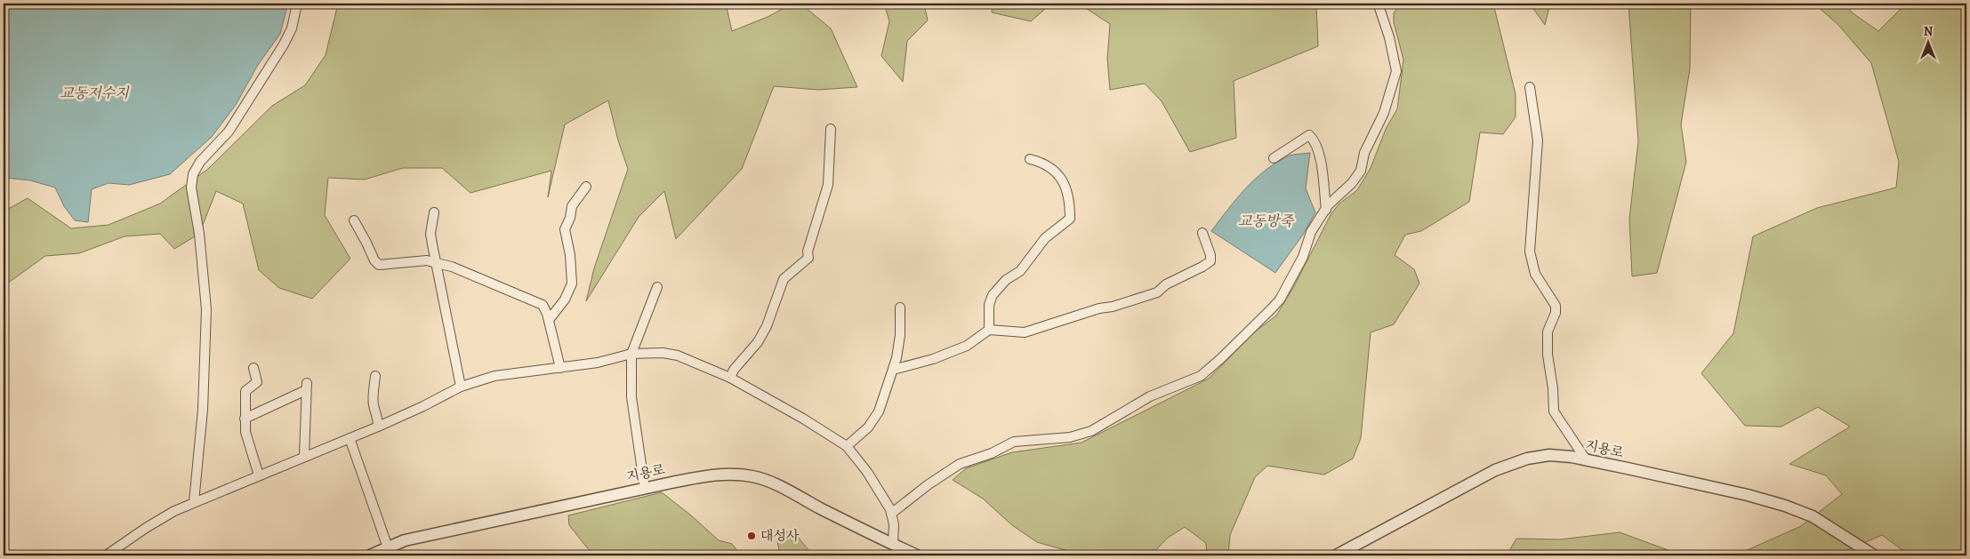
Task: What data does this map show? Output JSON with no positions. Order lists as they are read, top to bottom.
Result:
{
  "streets": {
    "street": ["지용로"]
  },
  "water": ["교동저수지", "교동방죽"],
  "places": ["대성사"],
  "north": "top"
}
